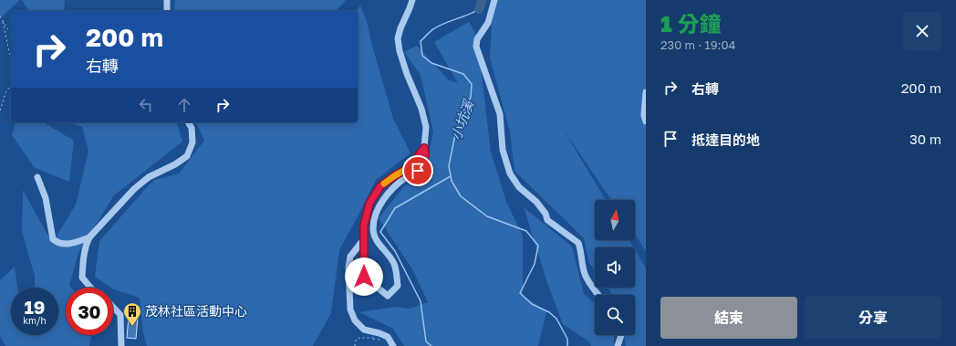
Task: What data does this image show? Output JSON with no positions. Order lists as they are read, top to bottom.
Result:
{
  "water": ["小坑溪"],
  "places": {
    "building": ["茂林社區活動中心"]
  },
  "north": "top",
  "page": {
    "heading": ["1 分鐘", "230 m · 19:04"],
    "turn": ["200 m", "右轉"],
    "list": [
      {
        "name": "右轉",
        "value": "200 m"
      },
      {
        "name": "抵達目的地",
        "value": "30 m"
      }
    ],
    "speed": "19 km/h",
    "limit": "30",
    "buttons": ["結束", "分享"]
  }
}
